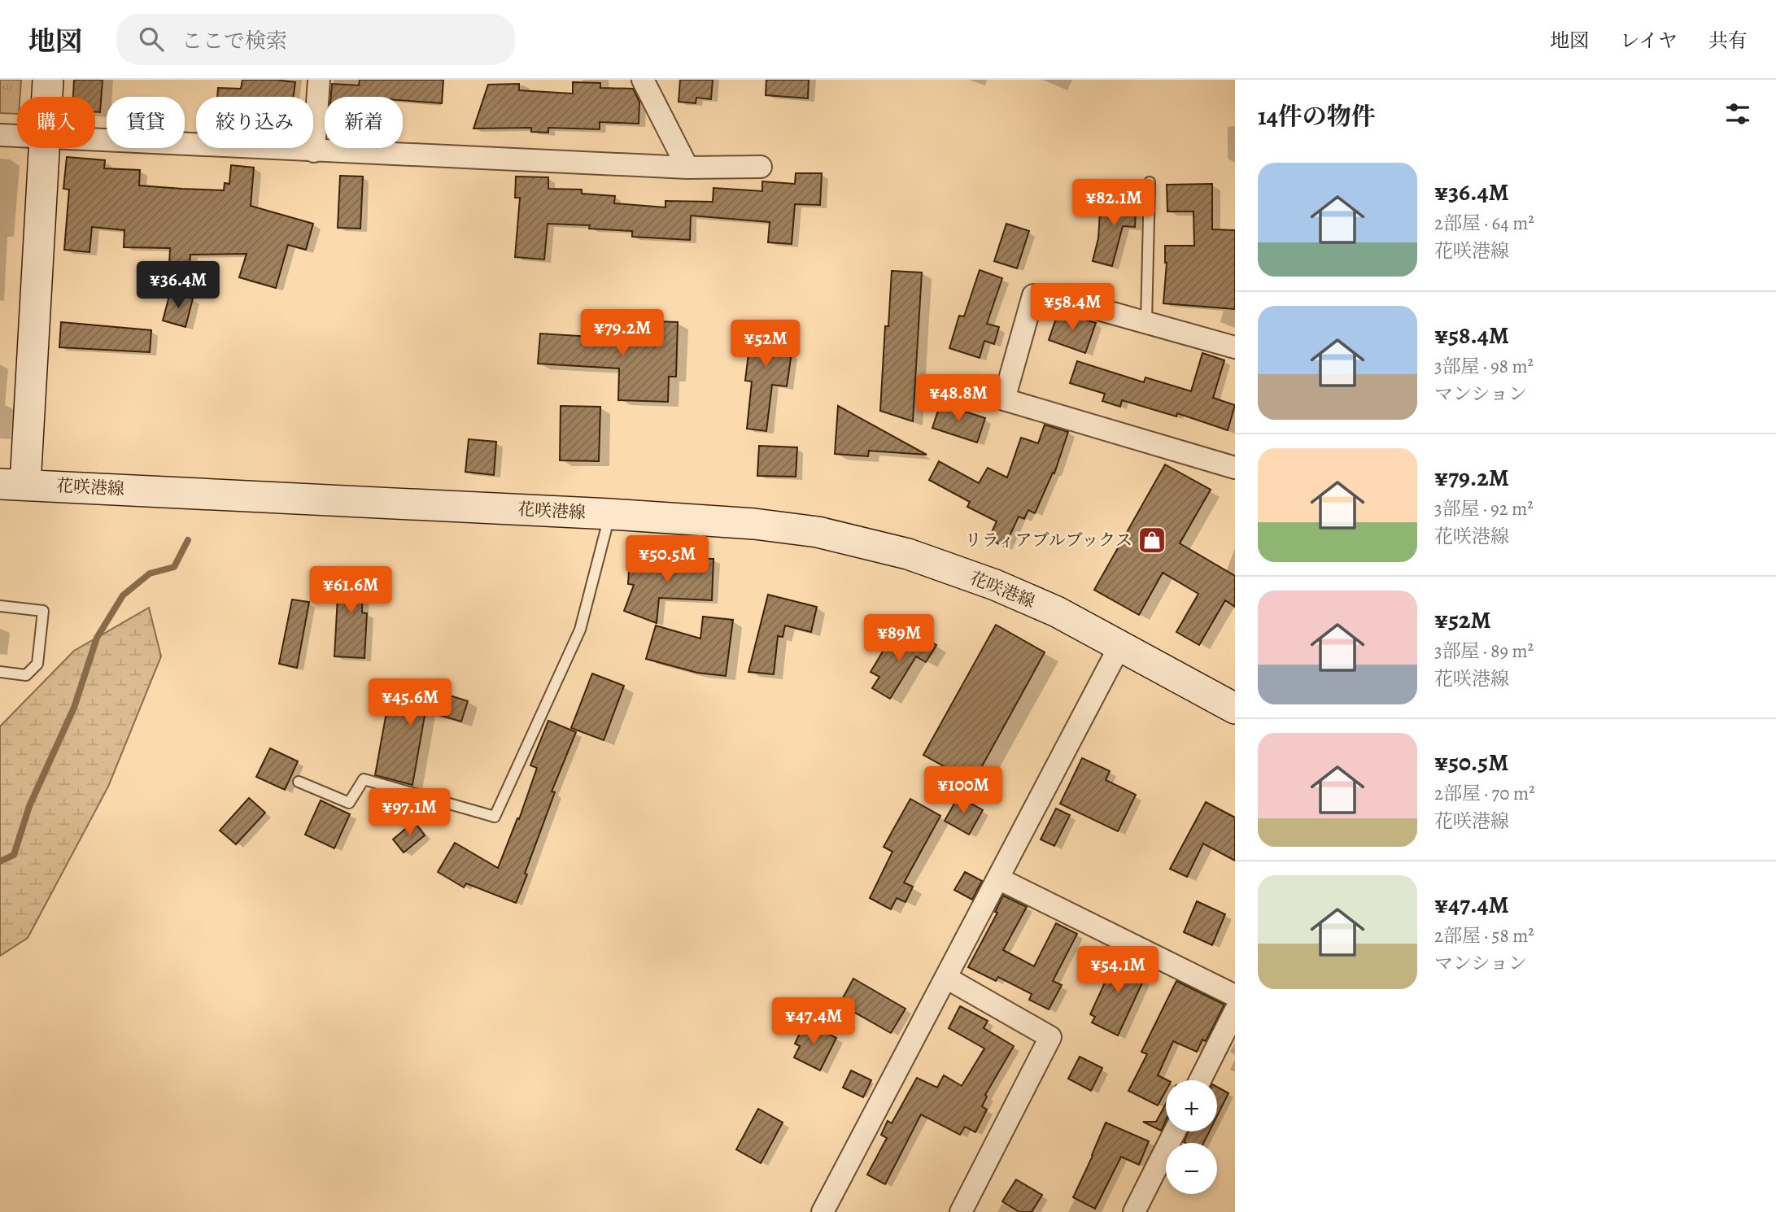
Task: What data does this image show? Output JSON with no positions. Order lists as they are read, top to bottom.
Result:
{
  "streets": {
    "main road": ["花咲港線"]
  },
  "places": {
    "shop": ["リラィアブルブックス"]
  },
  "page": {
    "header": "地図",
    "search": "ここで検索",
    "nav": ["地図", "レイヤ", "共有"],
    "heading": "14件の物件",
    "chip": [
      "購入",
      "賃貸",
      "絞り込み",
      "新着"
    ],
    "list": [
      {
        "name": "¥36.4M",
        "note": "2部屋 · 64 m² · 花咲港線"
      },
      {
        "name": "¥58.4M",
        "note": "3部屋 · 98 m² · マンション"
      },
      {
        "name": "¥79.2M",
        "note": "3部屋 · 92 m² · 花咲港線"
      },
      {
        "name": "¥52M",
        "note": "3部屋 · 89 m² · 花咲港線"
      },
      {
        "name": "¥50.5M",
        "note": "2部屋 · 70 m² · 花咲港線"
      },
      {
        "name": "¥47.4M",
        "note": "2部屋 · 58 m² · マンション"
      }
    ],
    "price": [
      "¥82.1M",
      "¥36.4M",
      "¥58.4M",
      "¥79.2M",
      "¥52M",
      "¥48.8M",
      "¥50.5M",
      "¥61.6M",
      "¥89M",
      "¥45.6M",
      "¥100M",
      "¥97.1M",
      "¥54.1M",
      "¥47.4M"
    ],
    "map_buttons": ["+", "−"]
  }
}
